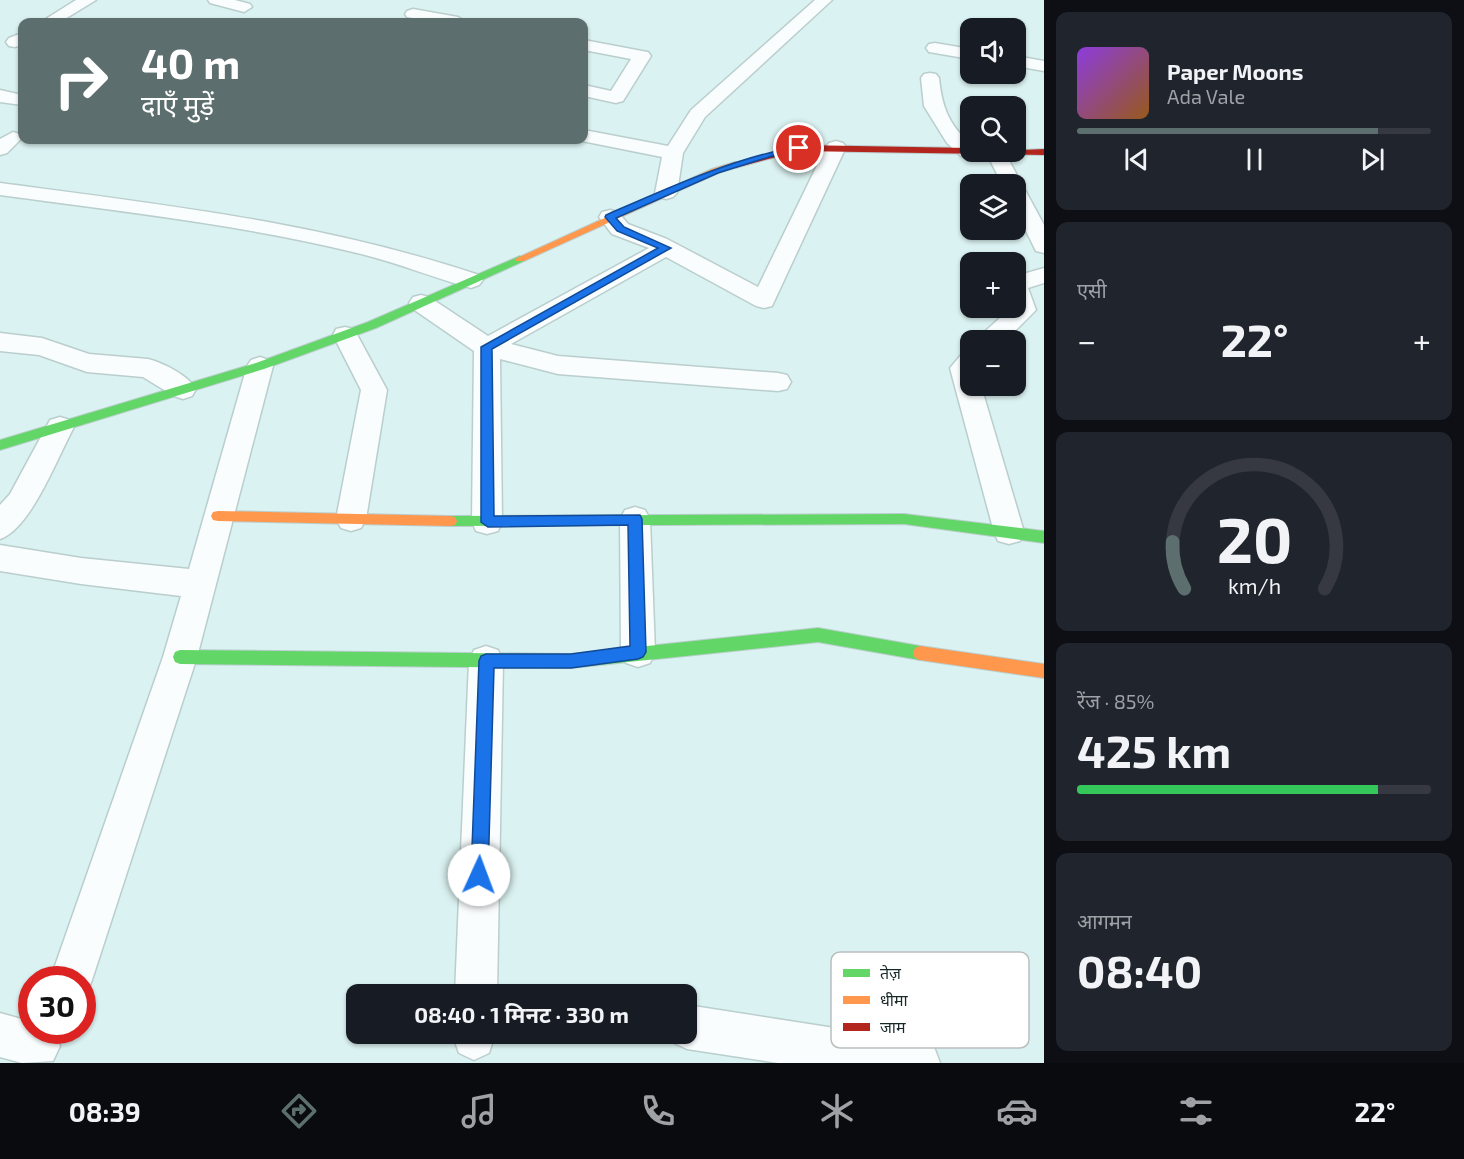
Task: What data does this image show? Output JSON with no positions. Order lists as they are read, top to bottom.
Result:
{
  "legend": ["तेज़", "धीमा", "जाम"],
  "page": {
    "map_buttons": ["+", "−"],
    "turn": ["40 m", "दाएँ मुड़ें"],
    "song": ["Paper Moons", "Ada Vale"],
    "tile": [
      "एसी",
      ["रेंज · 85%", "425 km"],
      ["आगमन", "08:40"]
    ],
    "heat": ["−", "22°", "+"],
    "limit": "30",
    "trip": "08:40 · 1 मिनट · 330 m",
    "tabs": ["08:39", "22°"],
    "gauge": ["20", "km/h"]
  }
}
